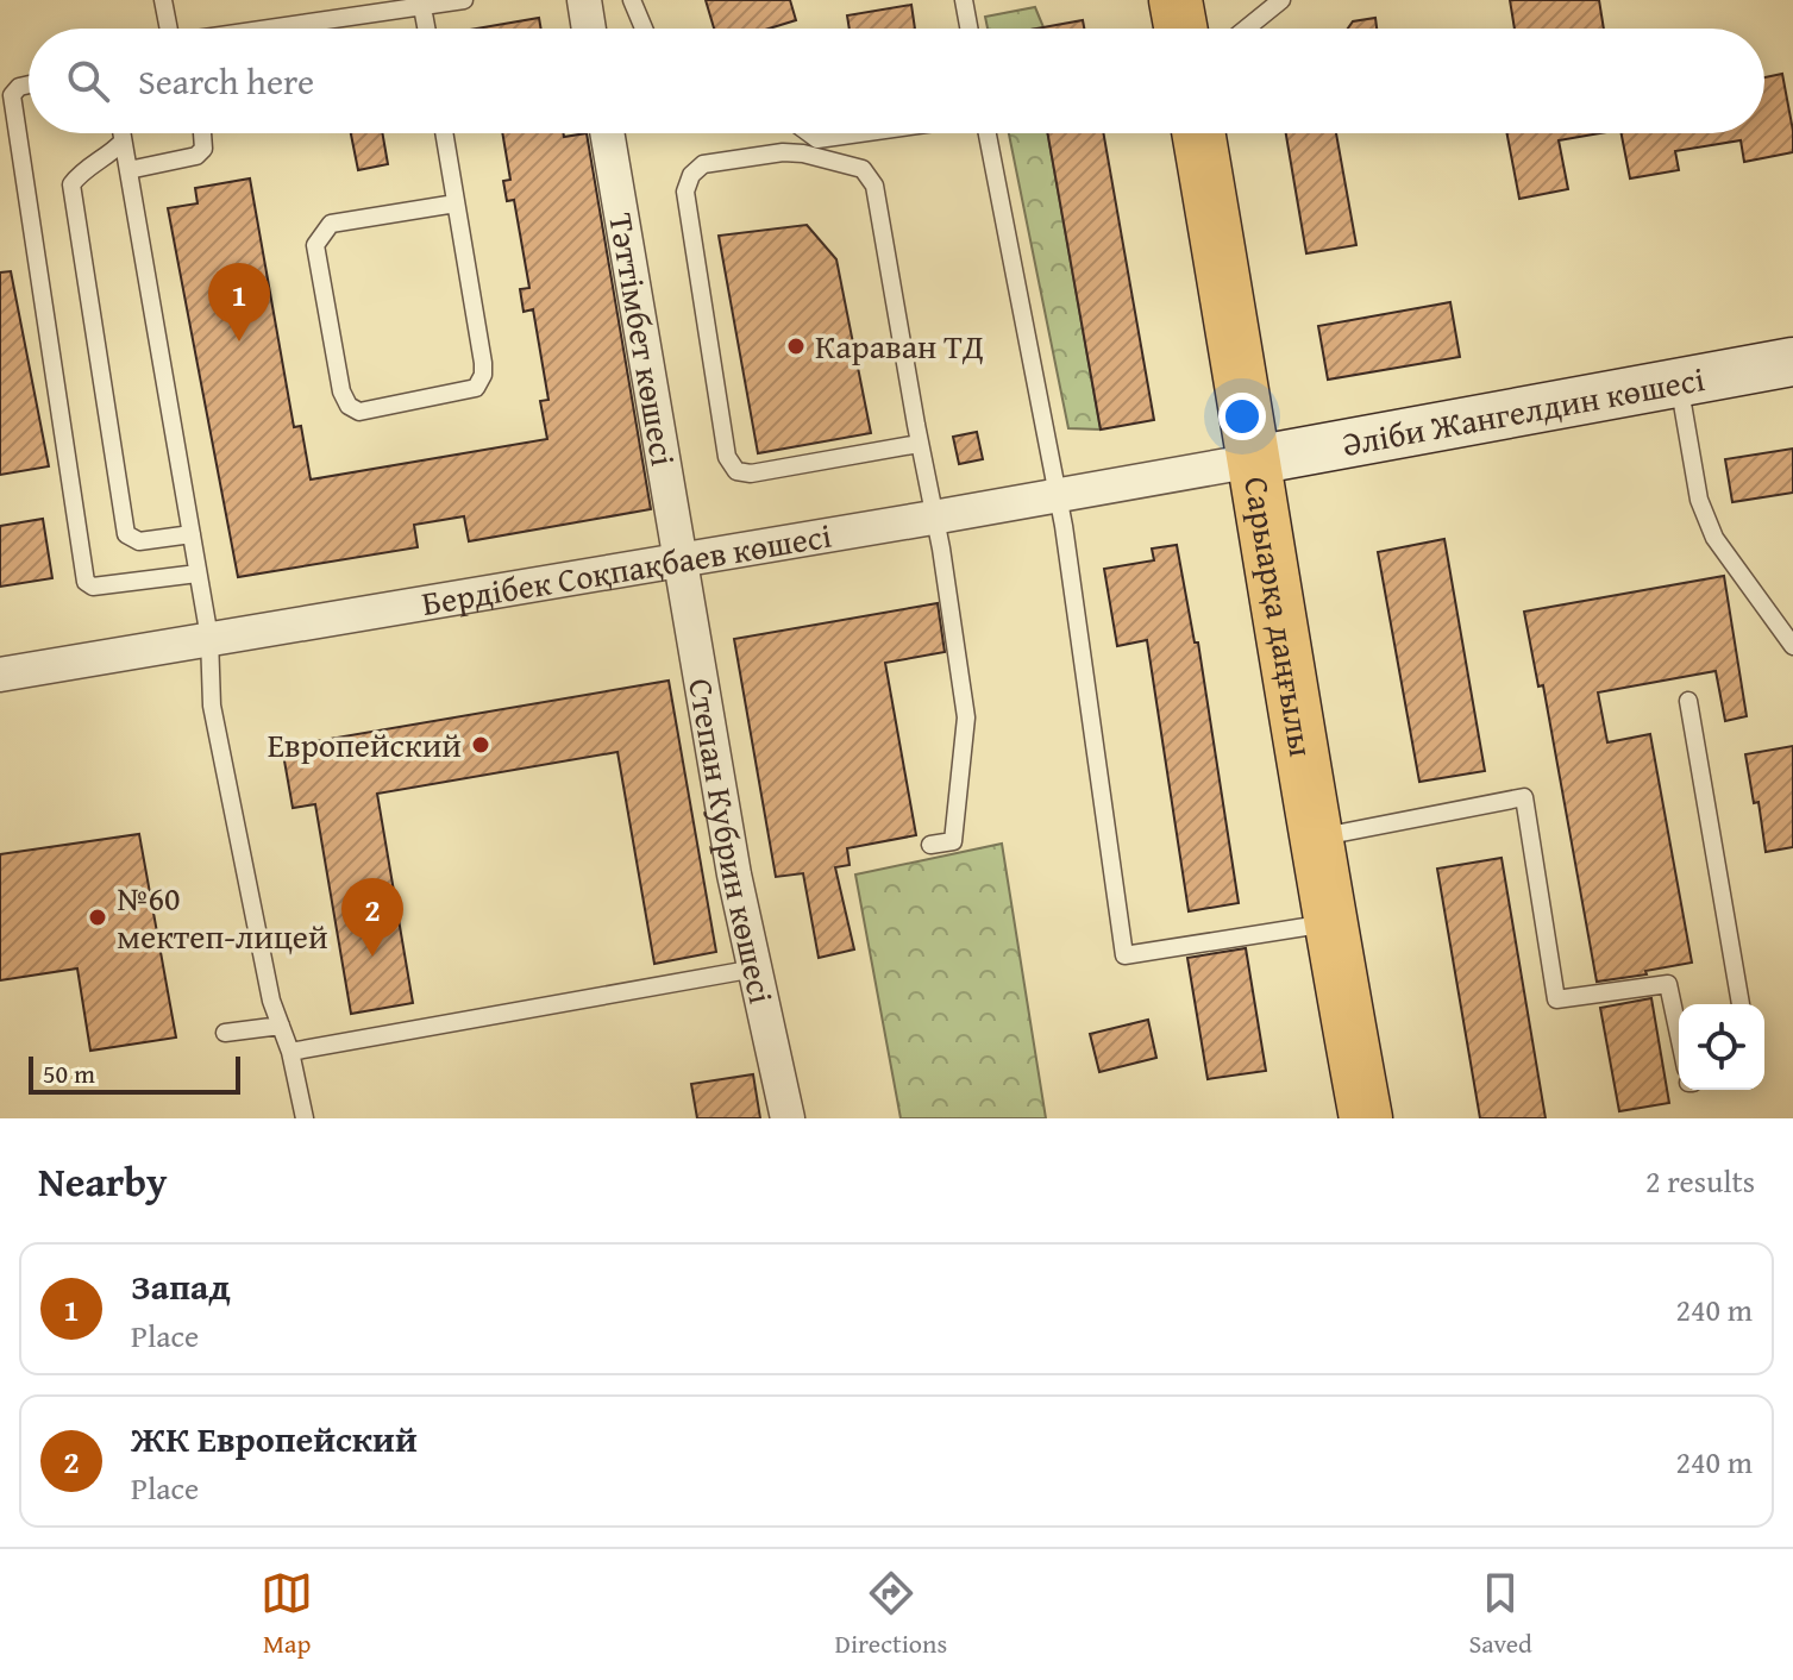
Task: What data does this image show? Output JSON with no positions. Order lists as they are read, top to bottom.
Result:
{
  "streets": {
    "main road": ["Сарыарқа даңғылы"],
    "street": [
      "Тәттімбет көшесі",
      "Әліби Жангелдин көшесі",
      "Бердібек Соқпақбаев көшесі",
      "Степан Кубрин көшесі"
    ]
  },
  "crossings": [
    ["Тәттімбет көшесі", "Бердібек Соқпақбаев көшесі"],
    ["Тәттімбет көшесі", "Степан Кубрин көшесі"],
    ["Әліби Жангелдин көшесі", "Бердібек Соқпақбаев көшесі"],
    ["Әліби Жангелдин көшесі", "Сарыарқа даңғылы"],
    ["Бердібек Соқпақбаев көшесі", "Сарыарқа даңғылы"],
    ["Бердібек Соқпақбаев көшесі", "Степан Кубрин көшесі"]
  ],
  "places": ["Караван ТД", "Европейский", "№60 мектеп-лицей"],
  "scale_bar": "50 m",
  "page": {
    "search": "Search here",
    "pins": ["1", "2"],
    "scale": "50 m",
    "heading": ["Nearby", "2 results"],
    "list": [
      {
        "mark": "1",
        "name": "Запад",
        "note": "Place",
        "value": "240 m"
      },
      {
        "mark": "2",
        "name": "ЖК Европейский",
        "note": "Place",
        "value": "240 m"
      }
    ],
    "nav": ["Map", "Directions", "Saved"]
  }
}
